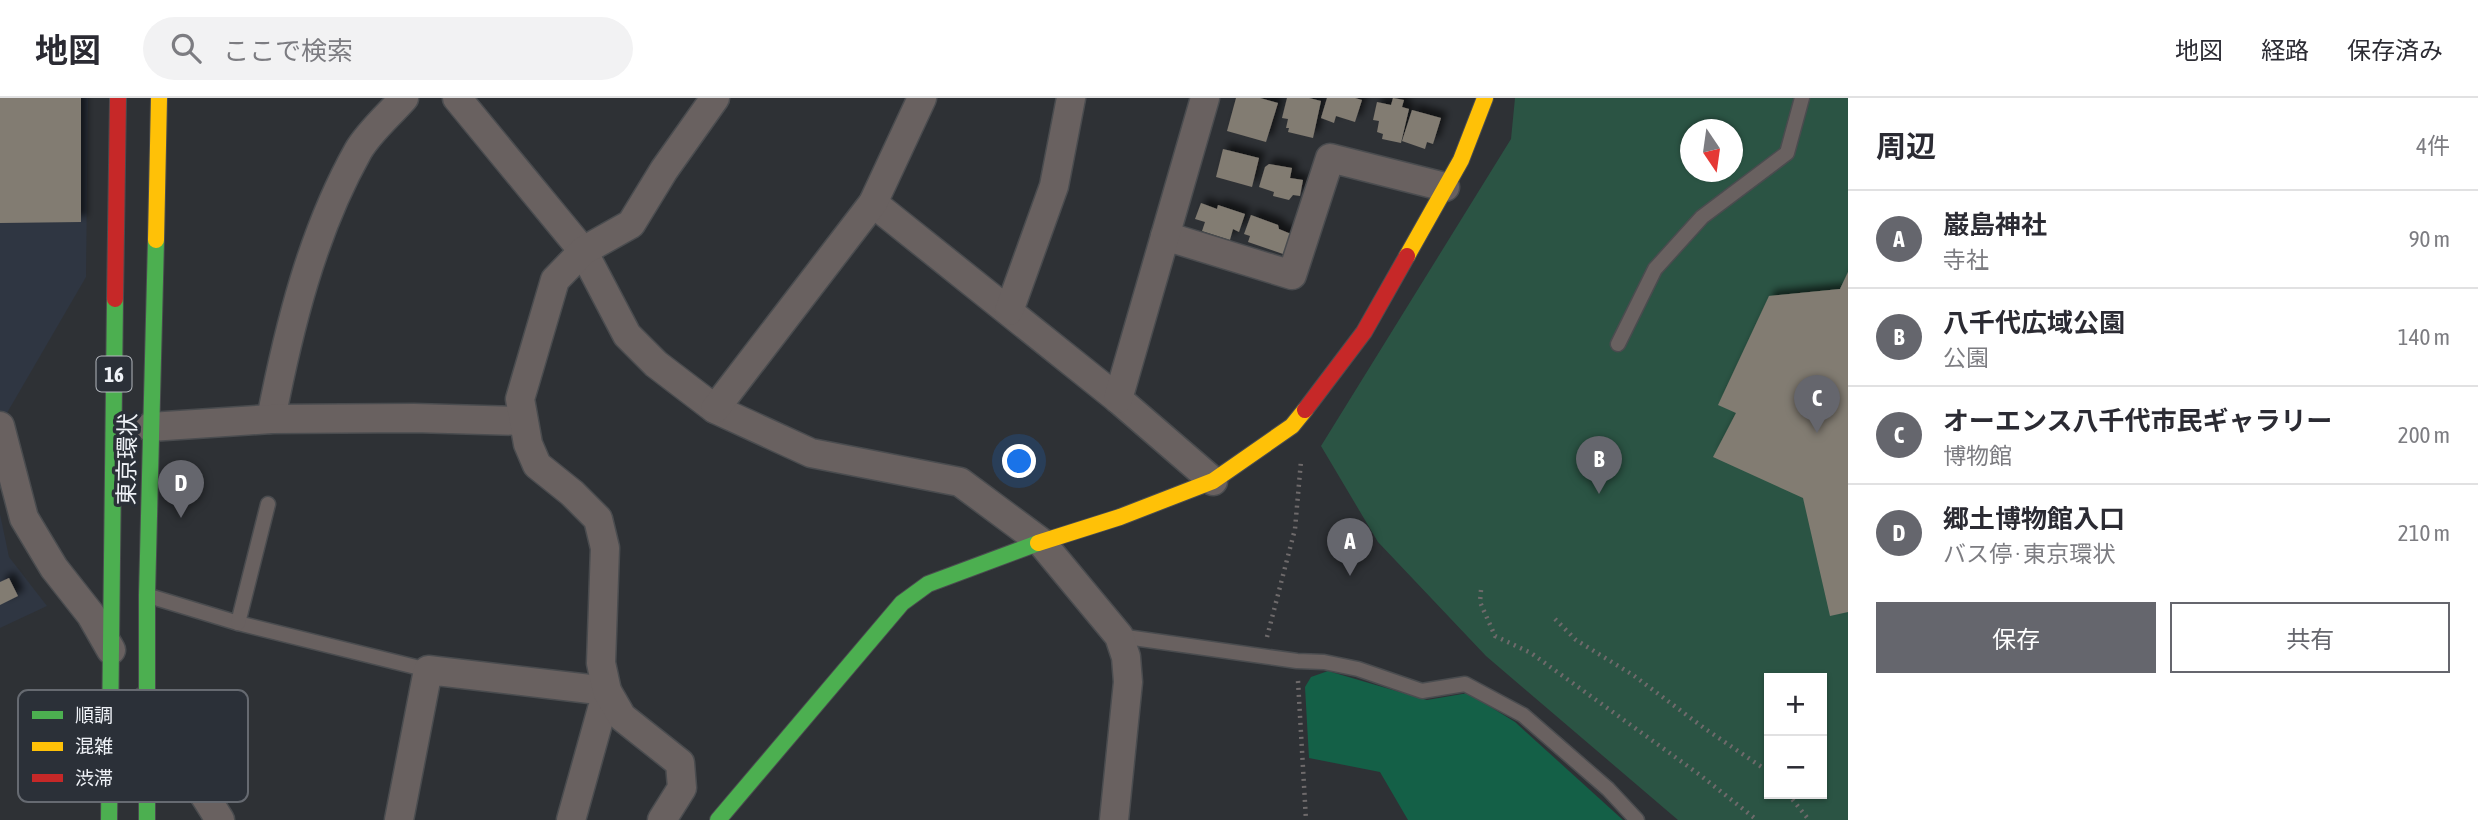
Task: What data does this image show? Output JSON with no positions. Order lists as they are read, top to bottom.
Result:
{
  "streets": {
    "main road": ["16", "東京環状"]
  },
  "legend": ["順調", "混雑", "渋滞"],
  "north": "bottom",
  "page": {
    "header": "地図",
    "search": "ここで検索",
    "nav": ["地図", "経路", "保存済み"],
    "heading": ["周辺", "4件"],
    "list": [
      {
        "mark": "A",
        "name": "巌島神社",
        "note": "寺社",
        "value": "90 m"
      },
      {
        "mark": "B",
        "name": "八千代広域公園",
        "note": "公園",
        "value": "140 m"
      },
      {
        "mark": "C",
        "name": "オーエンス八千代市民ギャラリー",
        "note": "博物館",
        "value": "200 m"
      },
      {
        "mark": "D",
        "name": "郷土博物館入口",
        "note": "バス停 · 東京環状",
        "value": "210 m"
      }
    ],
    "pins": [
      "C",
      "B",
      "D",
      "A"
    ],
    "buttons": ["保存", "共有"],
    "map_buttons": ["+", "−"]
  }
}
